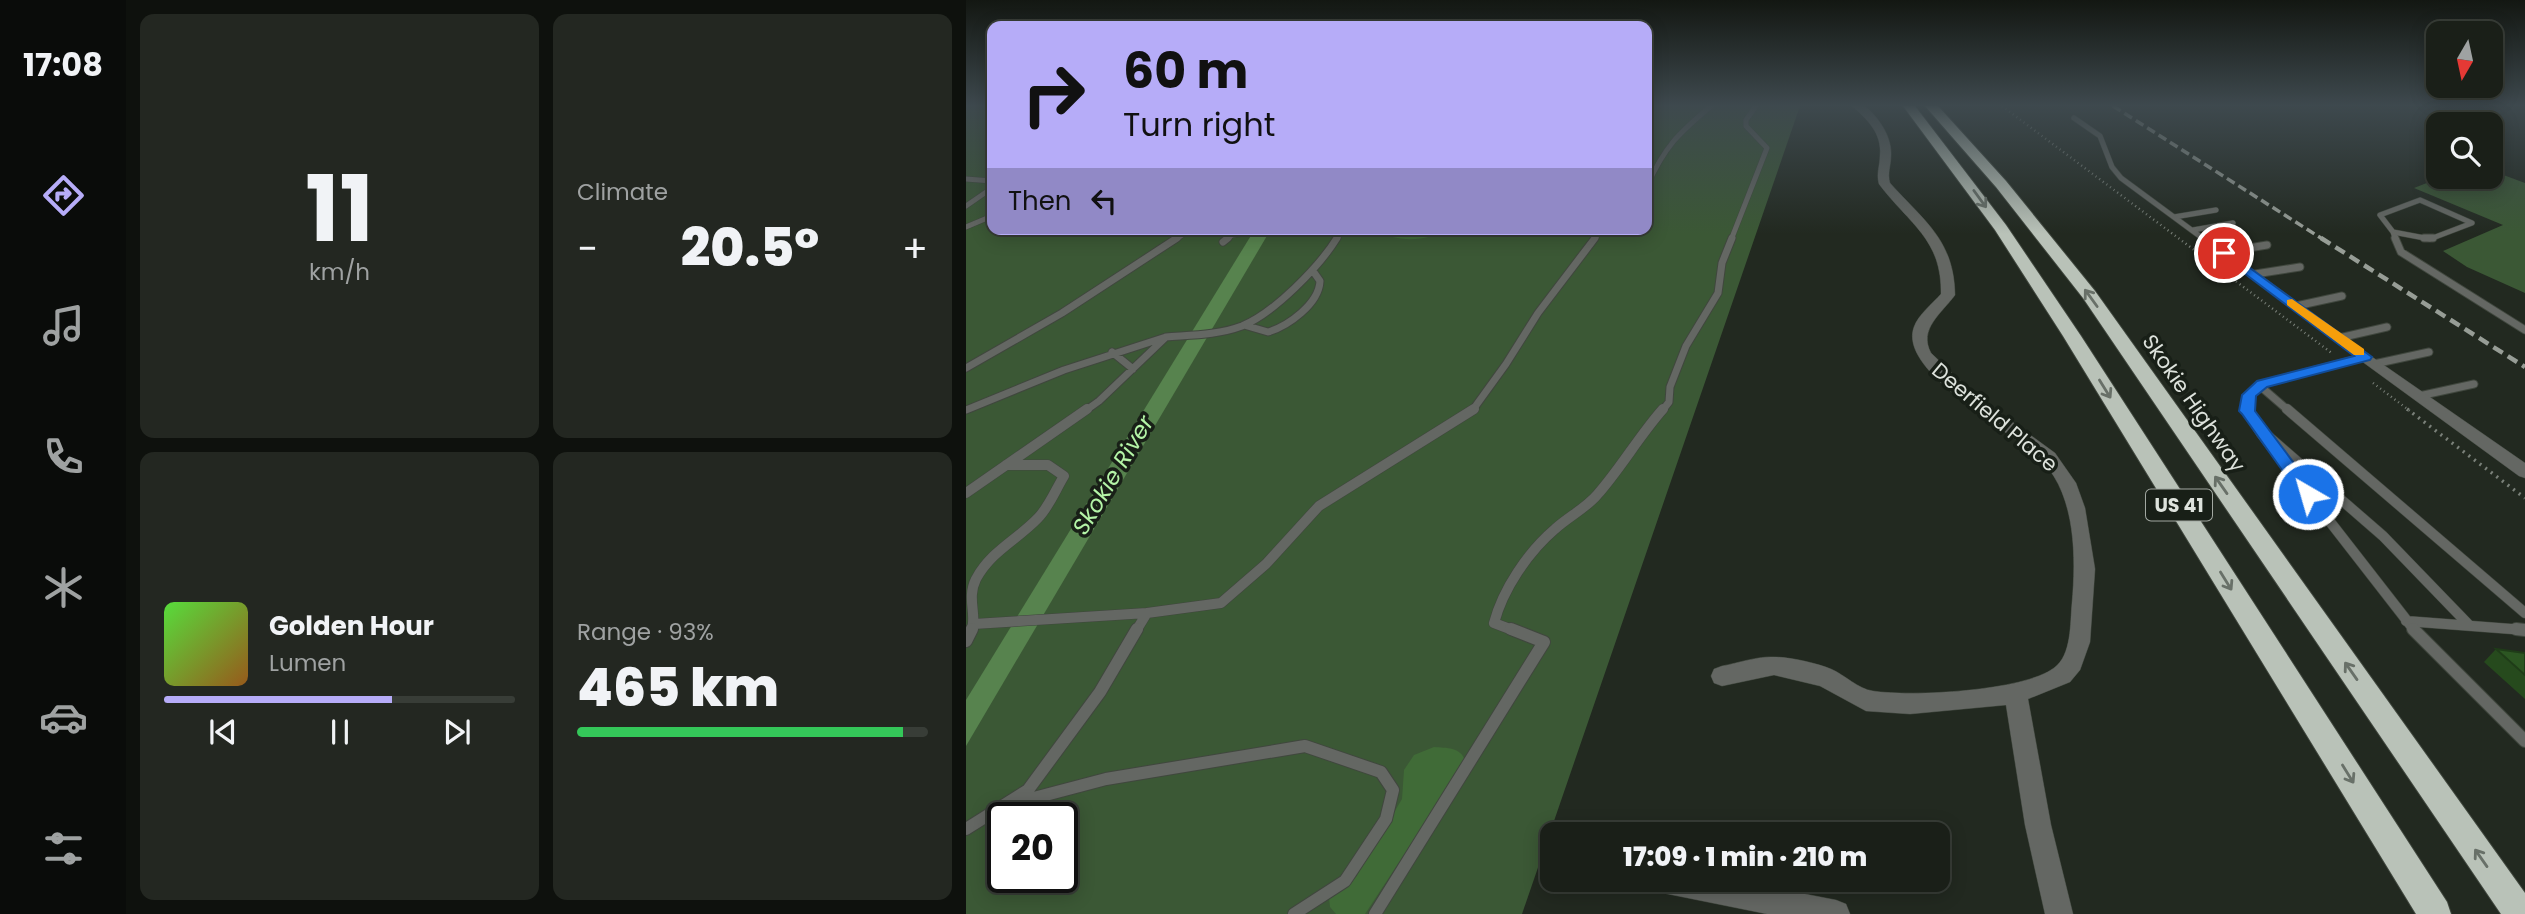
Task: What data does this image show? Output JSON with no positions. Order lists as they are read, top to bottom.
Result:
{
  "streets": {
    "highway": ["Skokie Highway", "US 41"],
    "street": ["Deerfield Place"]
  },
  "water": ["Skokie River"],
  "north": "bottom",
  "page": {
    "tabs": "17:08",
    "tile": [
      ["11", "km/h"],
      "Climate",
      ["Range · 93%", "465 km"]
    ],
    "turn": ["60 m", "Turn right"],
    "then": "Then",
    "heat": ["−", "20.5°", "+"],
    "song": ["Golden Hour", "Lumen"],
    "limit": "20",
    "trip": "17:09 · 1 min · 210 m"
  }
}
